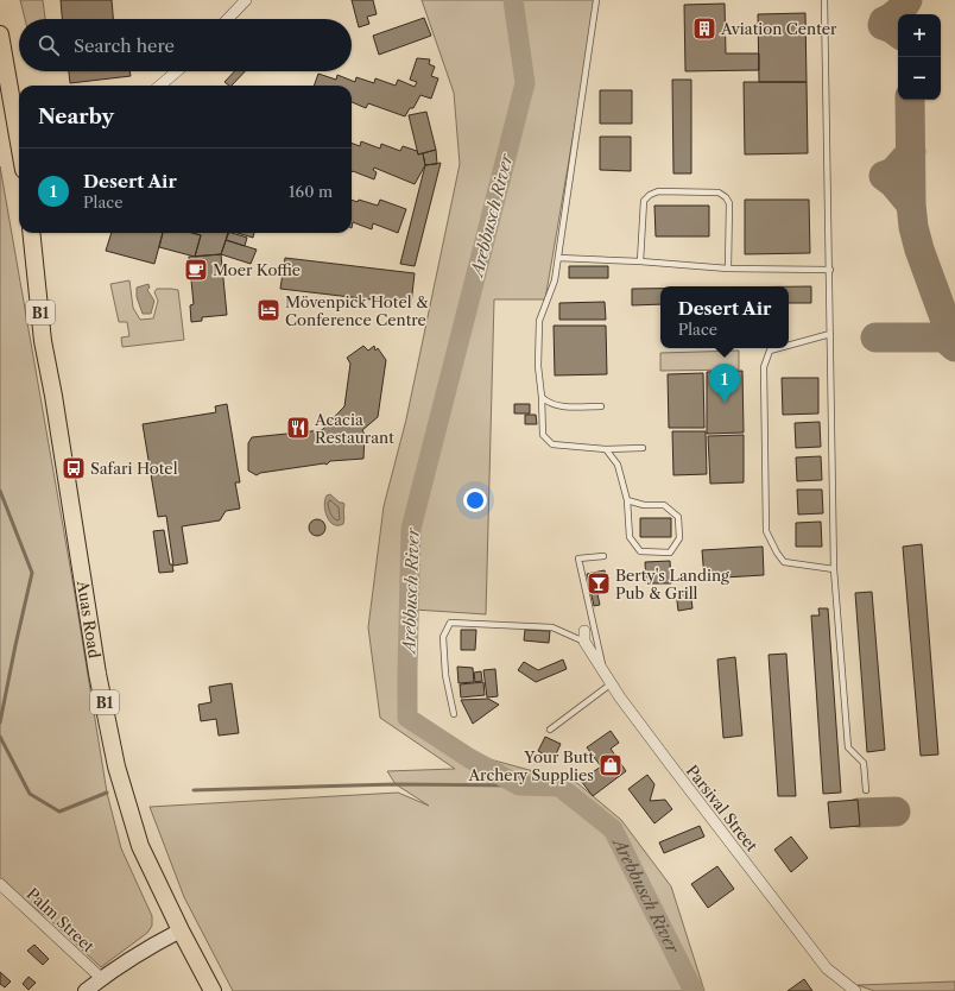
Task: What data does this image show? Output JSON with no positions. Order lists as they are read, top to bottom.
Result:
{
  "streets": {
    "main road": ["B1", "Auas Road"],
    "street": ["Parsival Street", "Palm Street"]
  },
  "water": ["Arebbusch River"],
  "places": {
    "building": ["Aviation Center"],
    "cafe": ["Moer Koffie"],
    "hotel": ["Mövenpick Hotel & Conference Centre"],
    "restaurant": ["Acacia Restaurant"],
    "bus stop": ["Safari Hotel"],
    "bar": ["Berty's Landing Pub & Grill"],
    "shop": ["Your Butt Archery Supplies"]
  },
  "page": {
    "map_buttons": ["+", "−"],
    "search": "Search here",
    "heading": "Nearby",
    "list": [
      {
        "mark": "1",
        "name": "Desert Air",
        "note": "Place",
        "value": "160 m"
      }
    ],
    "popup": ["Desert Air", "Place"],
    "pins": "1"
  }
}
